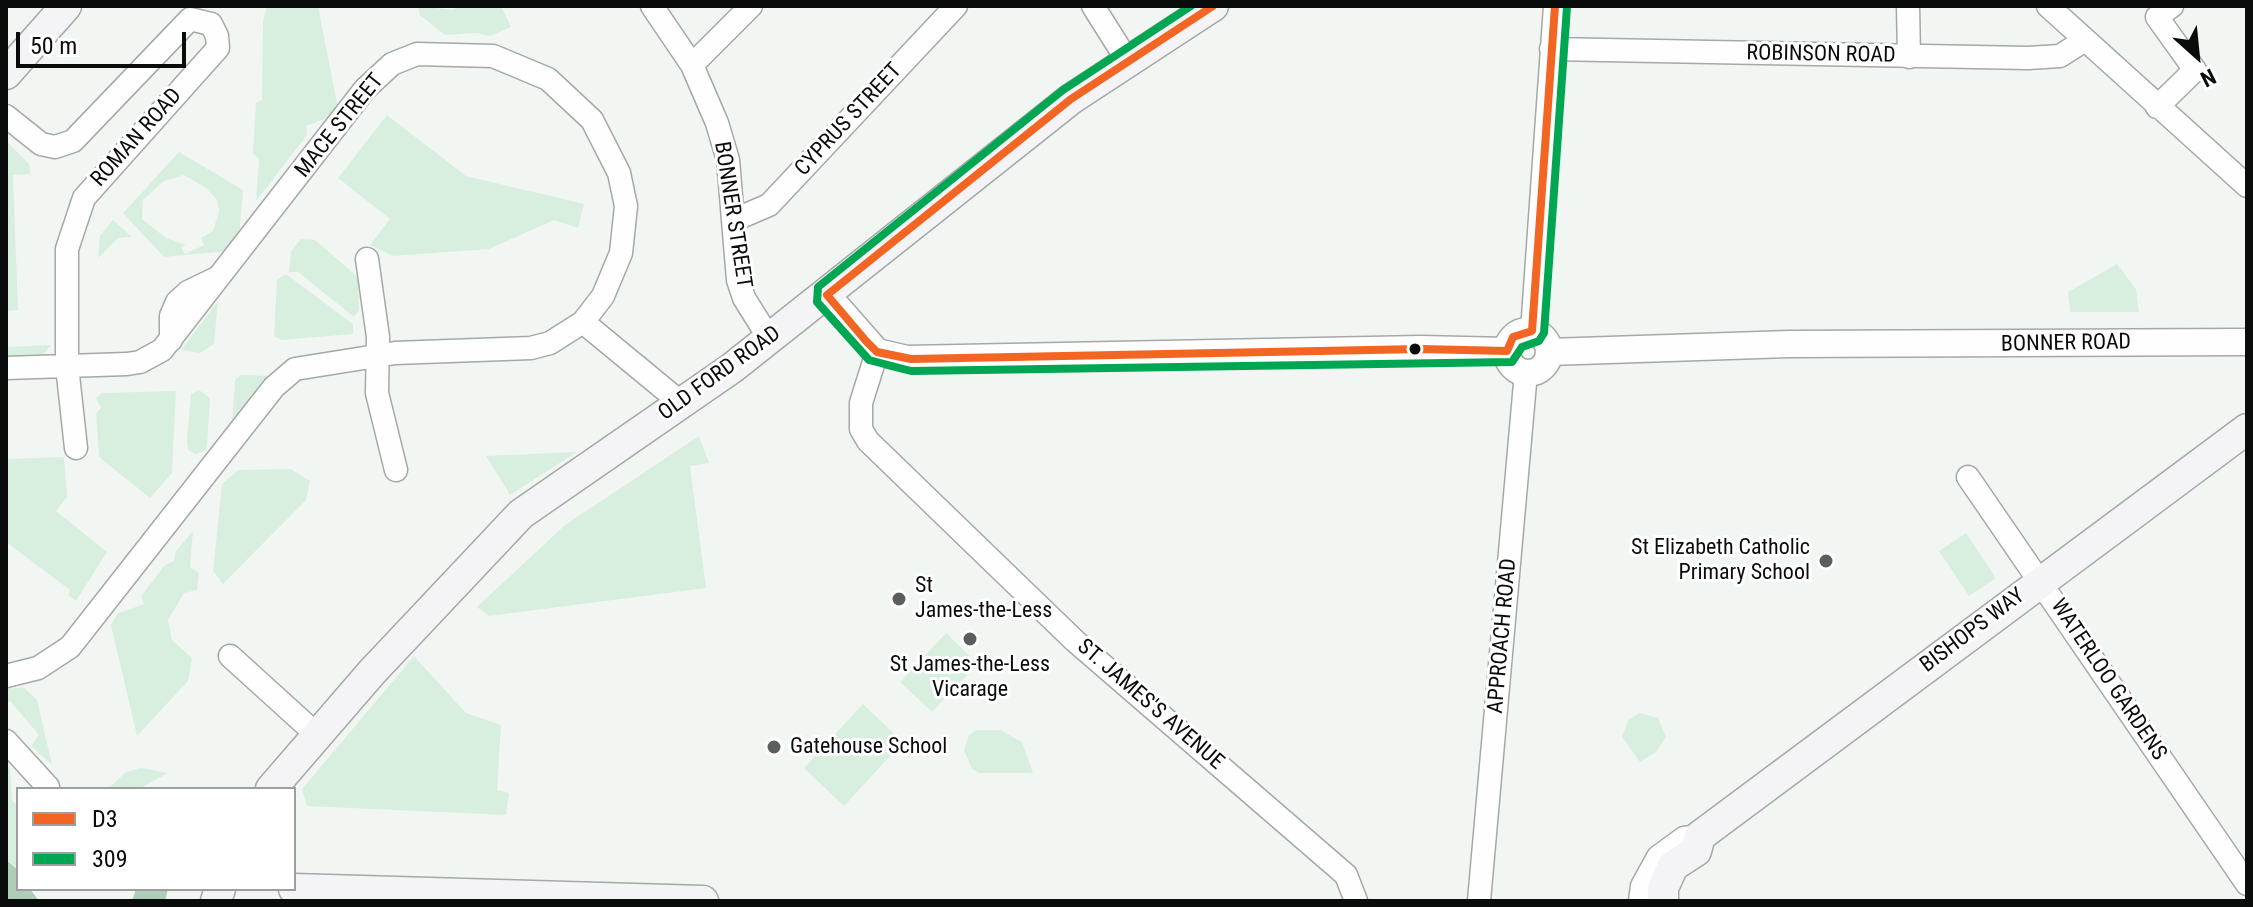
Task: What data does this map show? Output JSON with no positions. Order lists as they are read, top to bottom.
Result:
{
  "streets": {
    "main road": ["OLD FORD ROAD", "BISHOPS WAY"],
    "street": [
      "ROBINSON ROAD",
      "CYPRUS STREET",
      "MACE STREET",
      "ROMAN ROAD",
      "BONNER STREET",
      "BONNER ROAD",
      "APPROACH ROAD",
      "WATERLOO GARDENS",
      "ST. JAMES'S AVENUE"
    ]
  },
  "crossings": [
    ["CYPRUS STREET", "BONNER STREET"],
    ["MACE STREET", "ROMAN ROAD"],
    ["BONNER STREET", "OLD FORD ROAD"],
    ["BONNER ROAD", "APPROACH ROAD"],
    ["BISHOPS WAY", "WATERLOO GARDENS"]
  ],
  "places": [
    "St Elizabeth Catholic Primary School",
    "St James-the-Less",
    "St James-the-Less Vicarage",
    "Gatehouse School"
  ],
  "lines": ["transit line D3", "transit line 309"],
  "legend": ["D3", "309"],
  "scale_bar": "50 m",
  "north": "bottom right"
}
